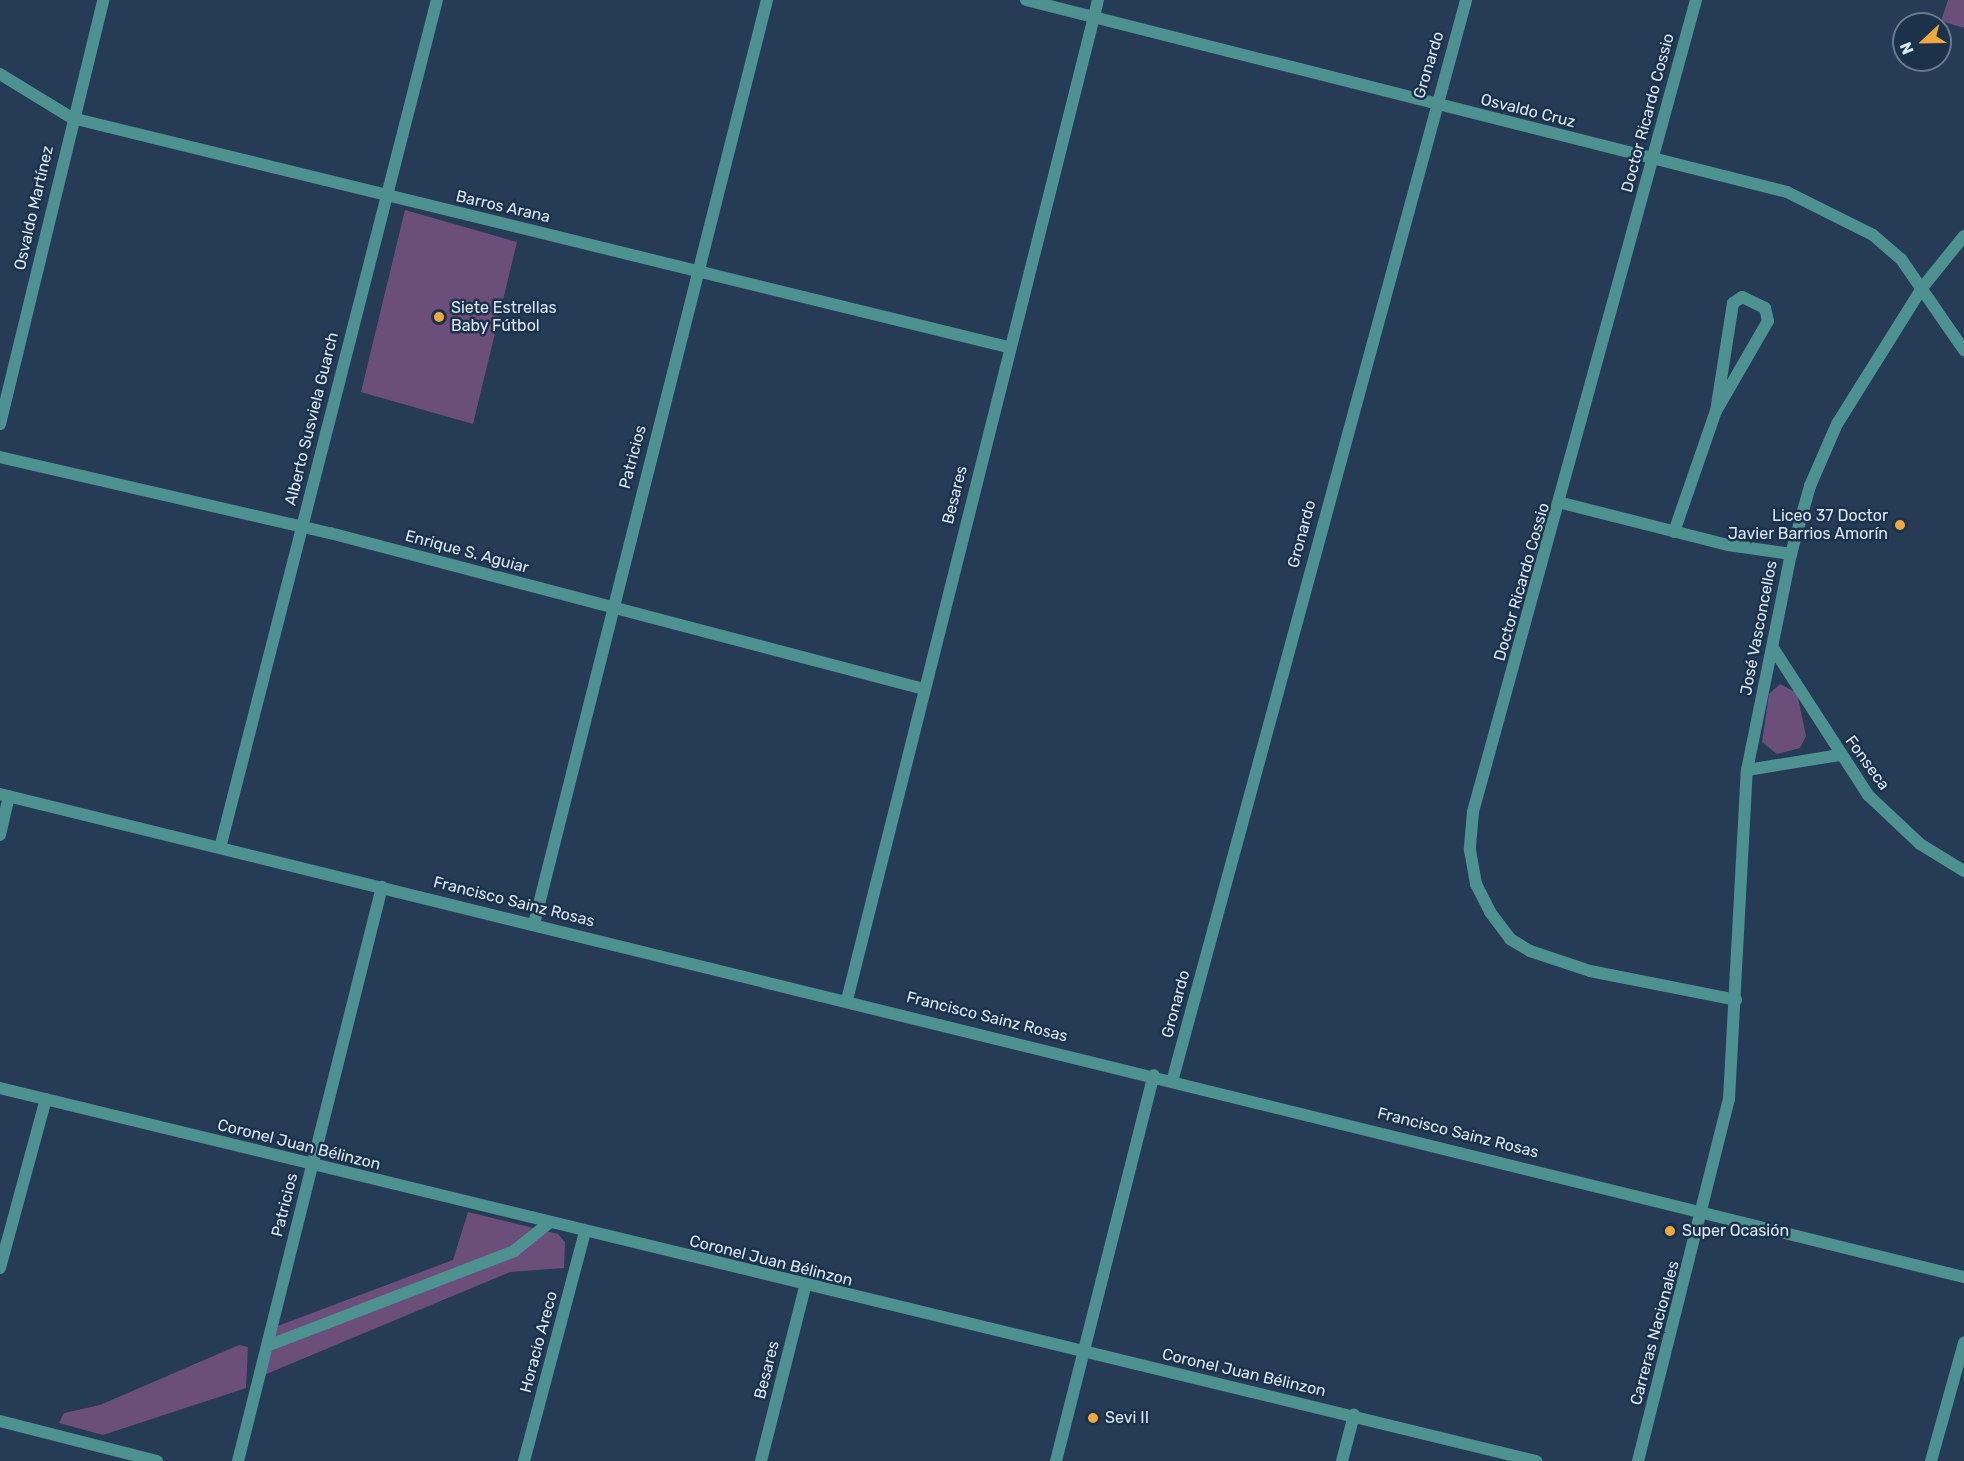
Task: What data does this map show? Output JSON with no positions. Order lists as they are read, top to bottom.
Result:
{
  "streets": {
    "street": [
      "Gronardo",
      "Osvaldo Cruz",
      "Doctor Ricardo Cossio",
      "Barros Arana",
      "Osvaldo Martínez",
      "Alberto Susviela Guarch",
      "Patricios",
      "Besares",
      "Enrique S. Aguiar",
      "José Vasconcellos",
      "Fonseca",
      "Francisco Sainz Rosas",
      "Coronel Juan Bélinzon",
      "Carreras Nacionales",
      "Horacio Areco"
    ]
  },
  "crossings": [
    ["Gronardo", "Osvaldo Cruz"],
    ["Gronardo", "Francisco Sainz Rosas"],
    ["Osvaldo Cruz", "Doctor Ricardo Cossio"],
    ["Osvaldo Cruz", "Besares"],
    ["Osvaldo Cruz", "José Vasconcellos"],
    ["Doctor Ricardo Cossio", "José Vasconcellos"],
    ["Doctor Ricardo Cossio", "Carreras Nacionales"],
    ["Barros Arana", "Osvaldo Martínez"],
    ["Barros Arana", "Alberto Susviela Guarch"],
    ["Barros Arana", "Patricios"],
    ["Barros Arana", "Besares"],
    ["Alberto Susviela Guarch", "Enrique S. Aguiar"],
    ["Alberto Susviela Guarch", "Francisco Sainz Rosas"],
    ["Patricios", "Enrique S. Aguiar"],
    ["Patricios", "Francisco Sainz Rosas"],
    ["Patricios", "Coronel Juan Bélinzon"],
    ["Besares", "Enrique S. Aguiar"],
    ["Besares", "Francisco Sainz Rosas"],
    ["Besares", "Coronel Juan Bélinzon"],
    ["José Vasconcellos", "Fonseca"],
    ["José Vasconcellos", "Carreras Nacionales"],
    ["Francisco Sainz Rosas", "Carreras Nacionales"],
    ["Coronel Juan Bélinzon", "Horacio Areco"]
  ],
  "places": [
    "Siete Estrellas Baby Fútbol",
    "Liceo 37 Doctor Javier Barrios Amorín",
    "Super Ocasión",
    "Sevi II"
  ],
  "north": "left"
}
